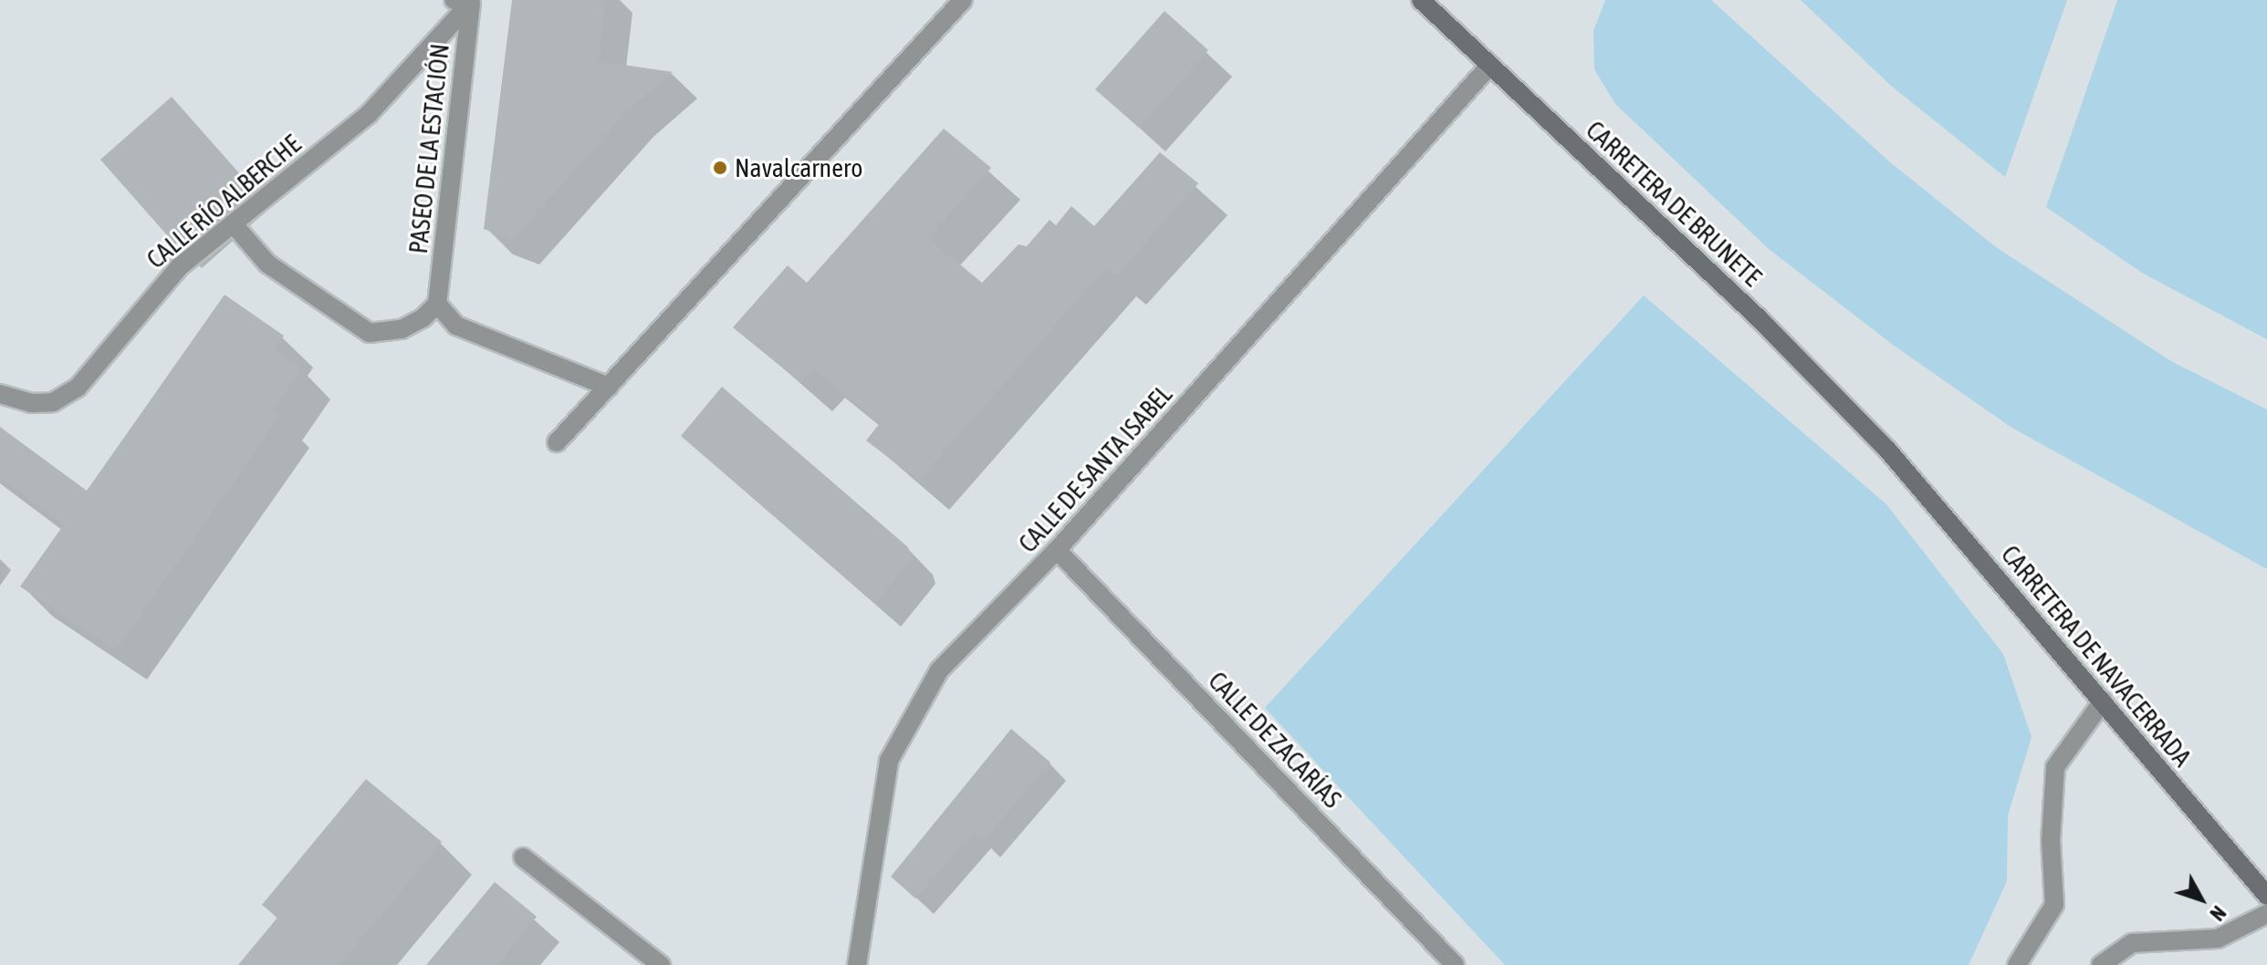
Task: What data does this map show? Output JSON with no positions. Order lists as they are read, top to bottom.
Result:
{
  "streets": {
    "street": [
      "PASEO DE LA ESTACIÓN",
      "CALLE RÍO ALBERCHE",
      "CARRETERA DE BRUNETE",
      "CALLE DE SANTA ISABEL",
      "CARRETERA DE NAVACERRADA",
      "CALLE DE ZACARÍAS"
    ]
  },
  "crossings": [
    ["PASEO DE LA ESTACIÓN", "CALLE RÍO ALBERCHE"],
    ["CARRETERA DE BRUNETE", "CALLE DE SANTA ISABEL"],
    ["CARRETERA DE BRUNETE", "CARRETERA DE NAVACERRADA"],
    ["CALLE DE SANTA ISABEL", "CALLE DE ZACARÍAS"]
  ],
  "places": ["Navalcarnero"],
  "north": "bottom right"
}
